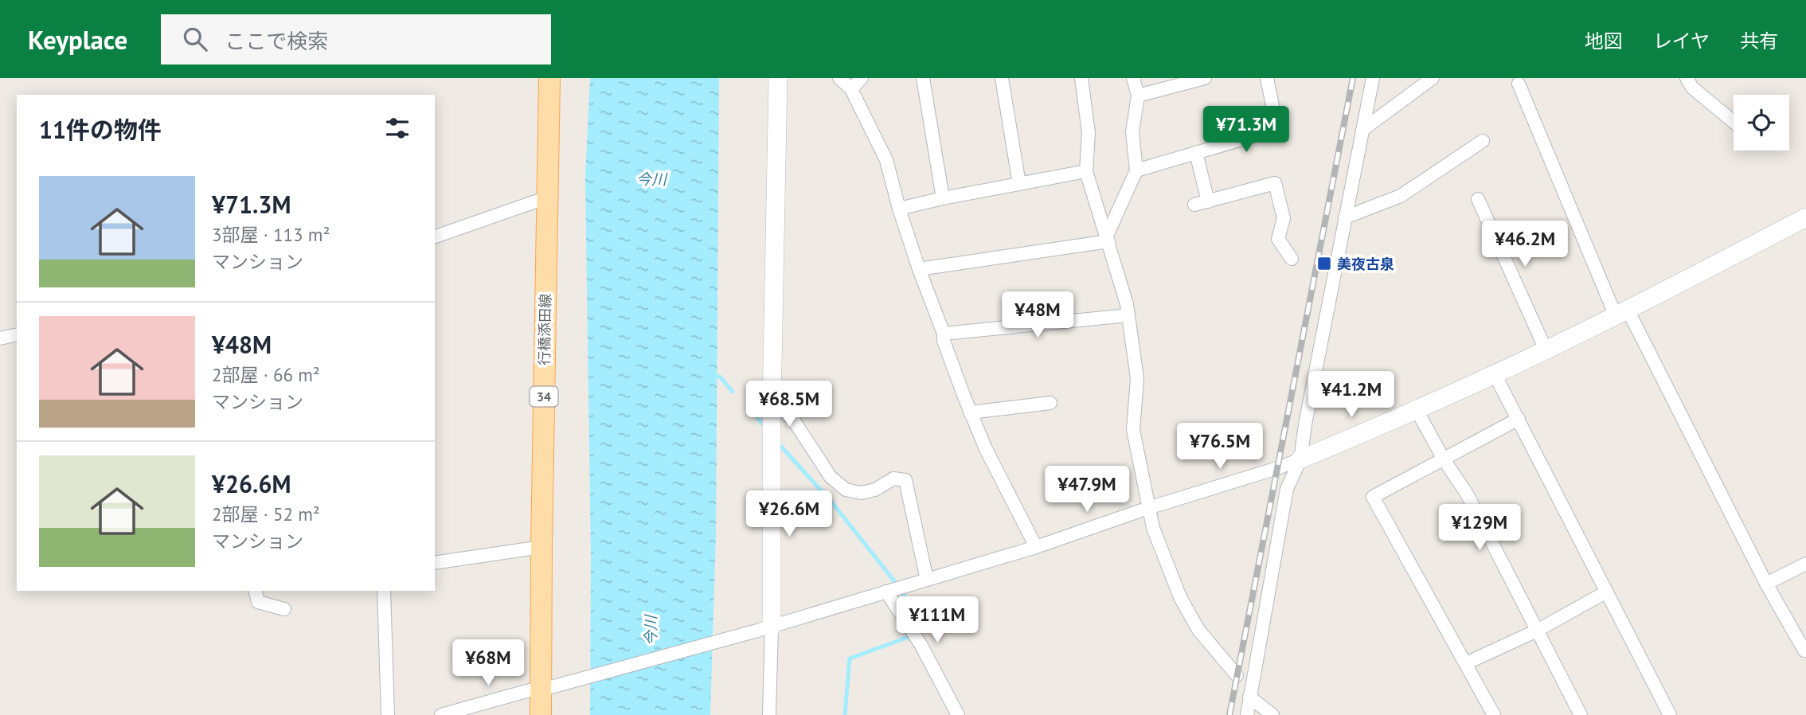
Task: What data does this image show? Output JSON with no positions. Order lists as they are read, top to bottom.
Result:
{
  "streets": {
    "main road": ["行橋添田線", "34"]
  },
  "water": ["今川"],
  "places": {
    "transit": ["美夜古泉"]
  },
  "page": {
    "header": "Keyplace",
    "search": "ここで検索",
    "nav": ["地図", "レイヤ", "共有"],
    "heading": "11件の物件",
    "price": [
      "¥71.3M",
      "¥46.2M",
      "¥48M",
      "¥41.2M",
      "¥68.5M",
      "¥76.5M",
      "¥47.9M",
      "¥26.6M",
      "¥129M",
      "¥111M",
      "¥68M"
    ],
    "list": [
      {
        "name": "¥71.3M",
        "note": "3部屋 · 113 m² · マンション"
      },
      {
        "name": "¥48M",
        "note": "2部屋 · 66 m² · マンション"
      },
      {
        "name": "¥26.6M",
        "note": "2部屋 · 52 m² · マンション"
      }
    ]
  }
}
